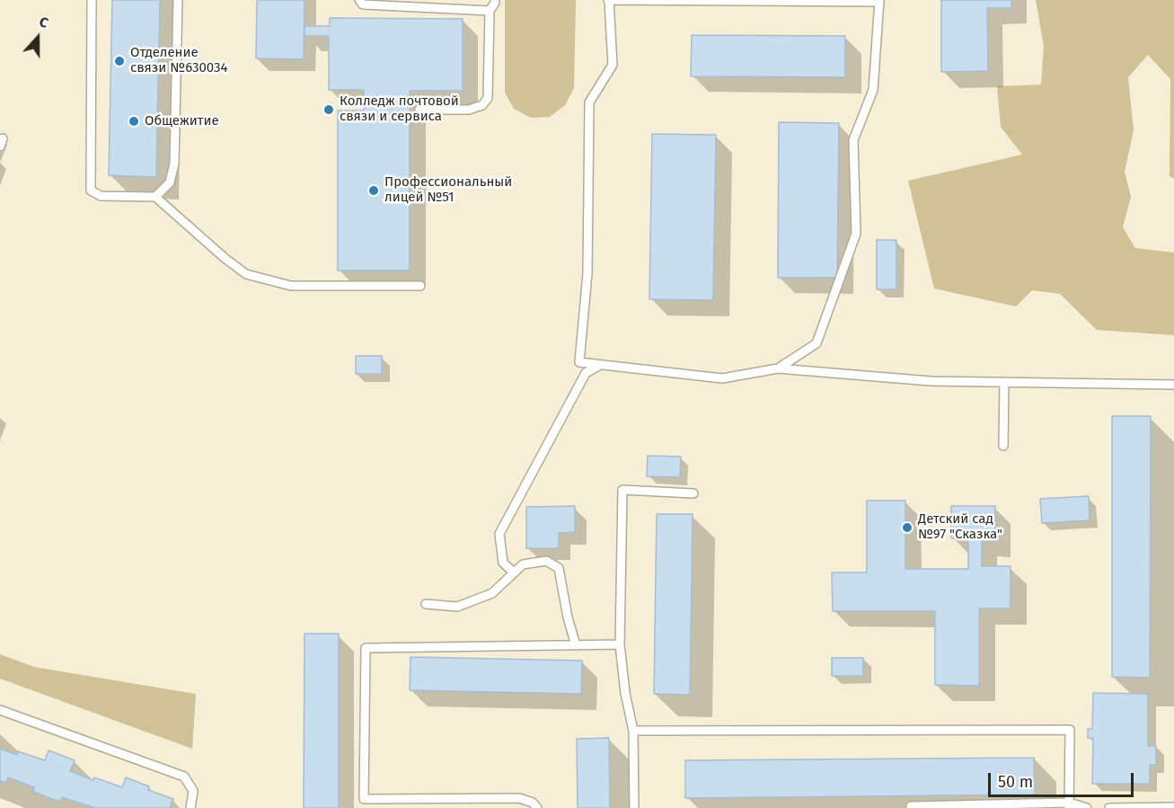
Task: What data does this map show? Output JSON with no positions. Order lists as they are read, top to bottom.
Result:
{
  "places": [
    "Отделение связи №630034",
    "Колледж почтовой связи и сервиса",
    "Общежитие",
    "Профессиональный лицей №51",
    "Детский сад №97 \"Сказка\""
  ],
  "scale_bar": "50 m",
  "north": "top"
}
